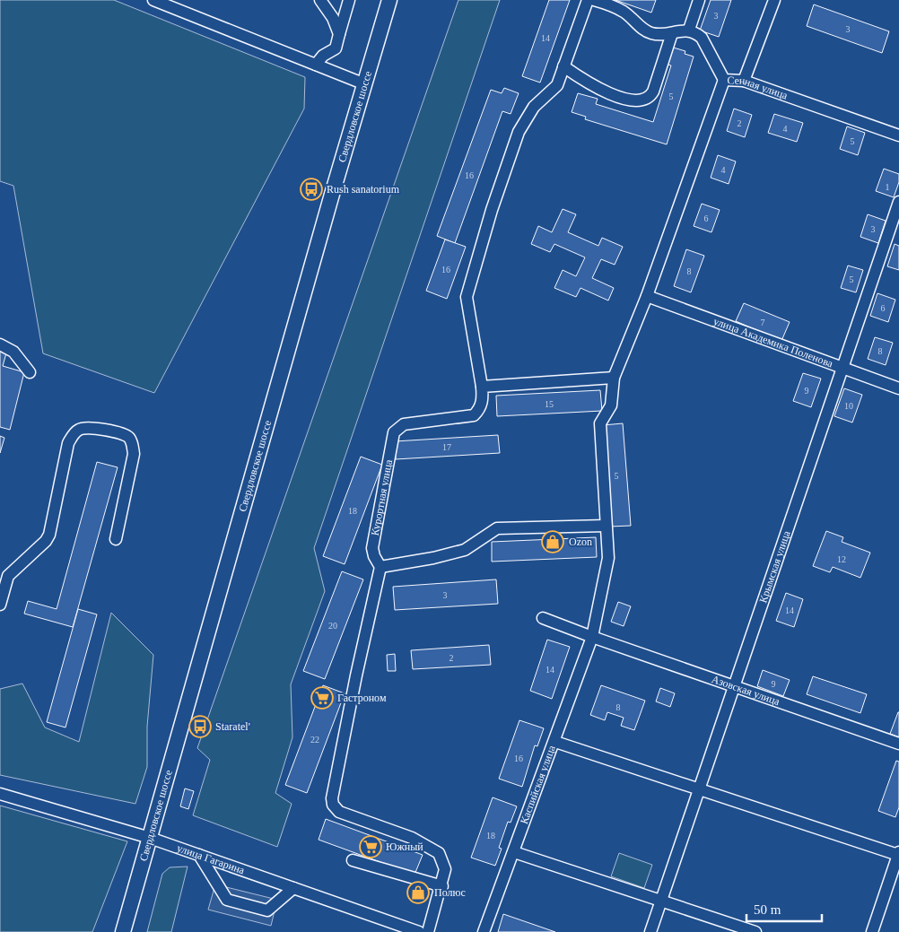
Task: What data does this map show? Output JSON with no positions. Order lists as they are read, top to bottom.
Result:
{
  "streets": {
    "main road": ["Свердловское шоссе"],
    "street": [
      "Сенная улица",
      "улица Академика Поленова",
      "Курортная улица",
      "Крымская улица",
      "Азовская улица",
      "Каспийская улица",
      "улица Гагарина"
    ]
  },
  "crossings": [
    ["Сенная улица", "Каспийская улица"],
    ["Свердловское шоссе", "улица Гагарина"],
    ["улица Академика Поленова", "Крымская улица"],
    ["улица Академика Поленова", "Каспийская улица"],
    ["Крымская улица", "Азовская улица"],
    ["Азовская улица", "Каспийская улица"]
  ],
  "places": {
    "bus stop": ["Rush sanatorium", "Staratel'"],
    "shop": ["Ozon", "Полюс"],
    "supermarket": ["Гастроном", "Южный"]
  },
  "house_numbers": [
    "3",
    "3",
    "14",
    "5",
    "2",
    "4",
    "5",
    "4",
    "16",
    "1",
    "6",
    "3",
    "16",
    "8",
    "5",
    "6",
    "7",
    "8",
    "9",
    "15",
    "10",
    "17",
    "5",
    "18",
    "12",
    "3",
    "14",
    "20",
    "2",
    "14",
    "9",
    "8",
    "22",
    "16",
    "18"
  ],
  "scale_bar": "50 m"
}
